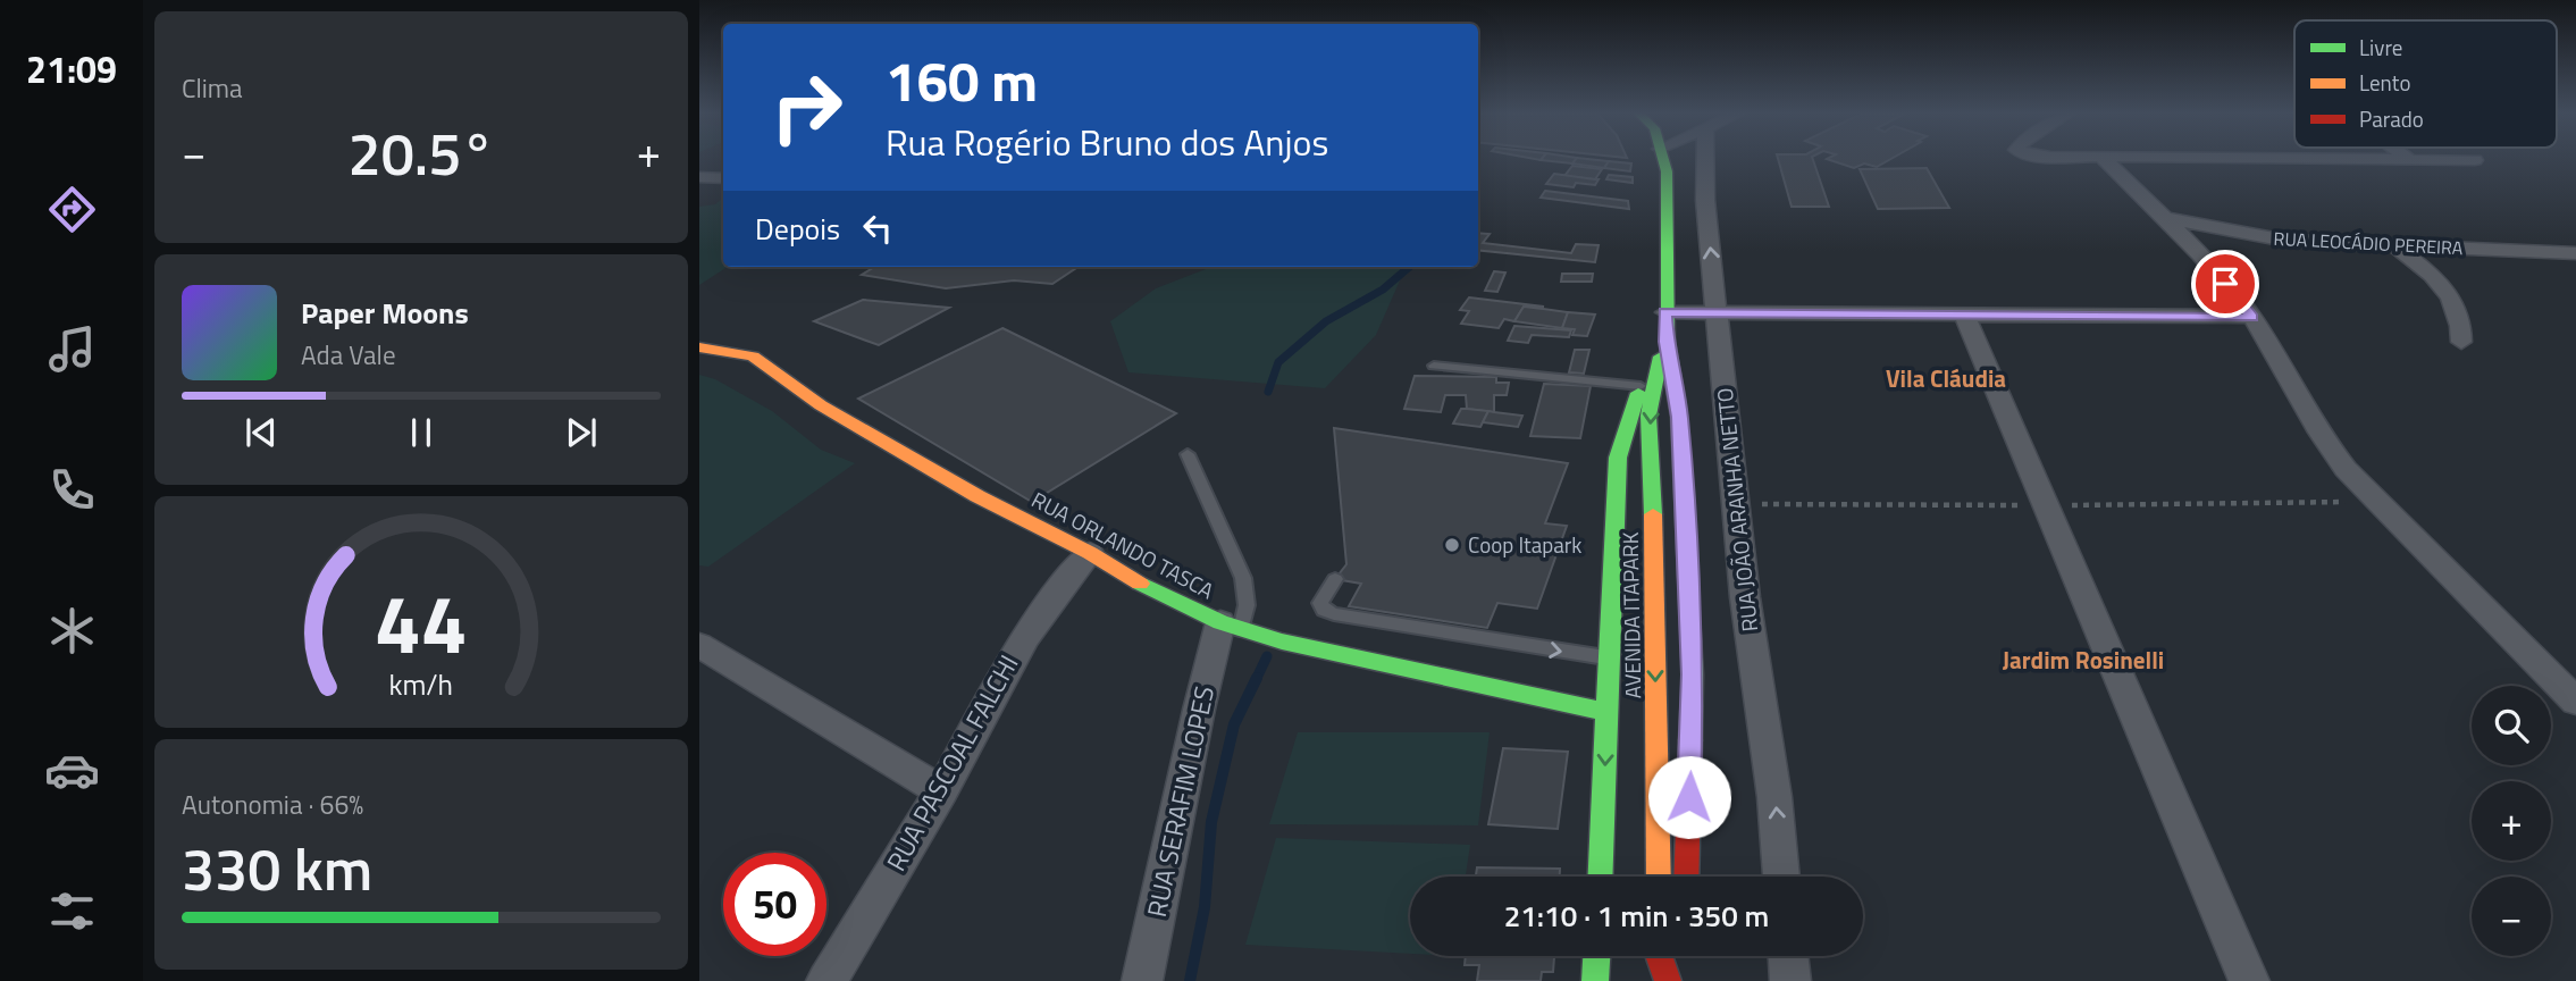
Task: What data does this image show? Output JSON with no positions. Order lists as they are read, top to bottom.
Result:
{
  "streets": {
    "main road": ["RUA ORLANDO TASCA", "AVENIDA ITAPARK"],
    "street": [
      "RUA LEOCÁDIO PEREIRA",
      "RUA JOÃO ARANHA NETTO",
      "RUA PASCOAL FALCHI",
      "RUA SERAFIM LOPES"
    ]
  },
  "crossings": [
    ["RUA ORLANDO TASCA", "RUA PASCOAL FALCHI"],
    ["RUA ORLANDO TASCA", "RUA SERAFIM LOPES"]
  ],
  "one_way": ["RUA JOÃO ARANHA NETTO"],
  "districts": ["Vila Cláudia", "Jardim Rosinelli"],
  "places": ["Coop Itapark"],
  "legend": ["Livre", "Lento", "Parado"],
  "page": {
    "tabs": "21:09",
    "tile": [
      "Clima",
      ["Autonomia · 66%", "330 km"]
    ],
    "turn": ["160 m", "Rua Rogério Bruno dos Anjos"],
    "heat": ["−", "20.5°", "+"],
    "then": "Depois",
    "song": ["Paper Moons", "Ada Vale"],
    "map_buttons": ["+", "−"],
    "limit": "50",
    "trip": "21:10 · 1 min · 350 m",
    "gauge": ["44", "km/h"]
  }
}
